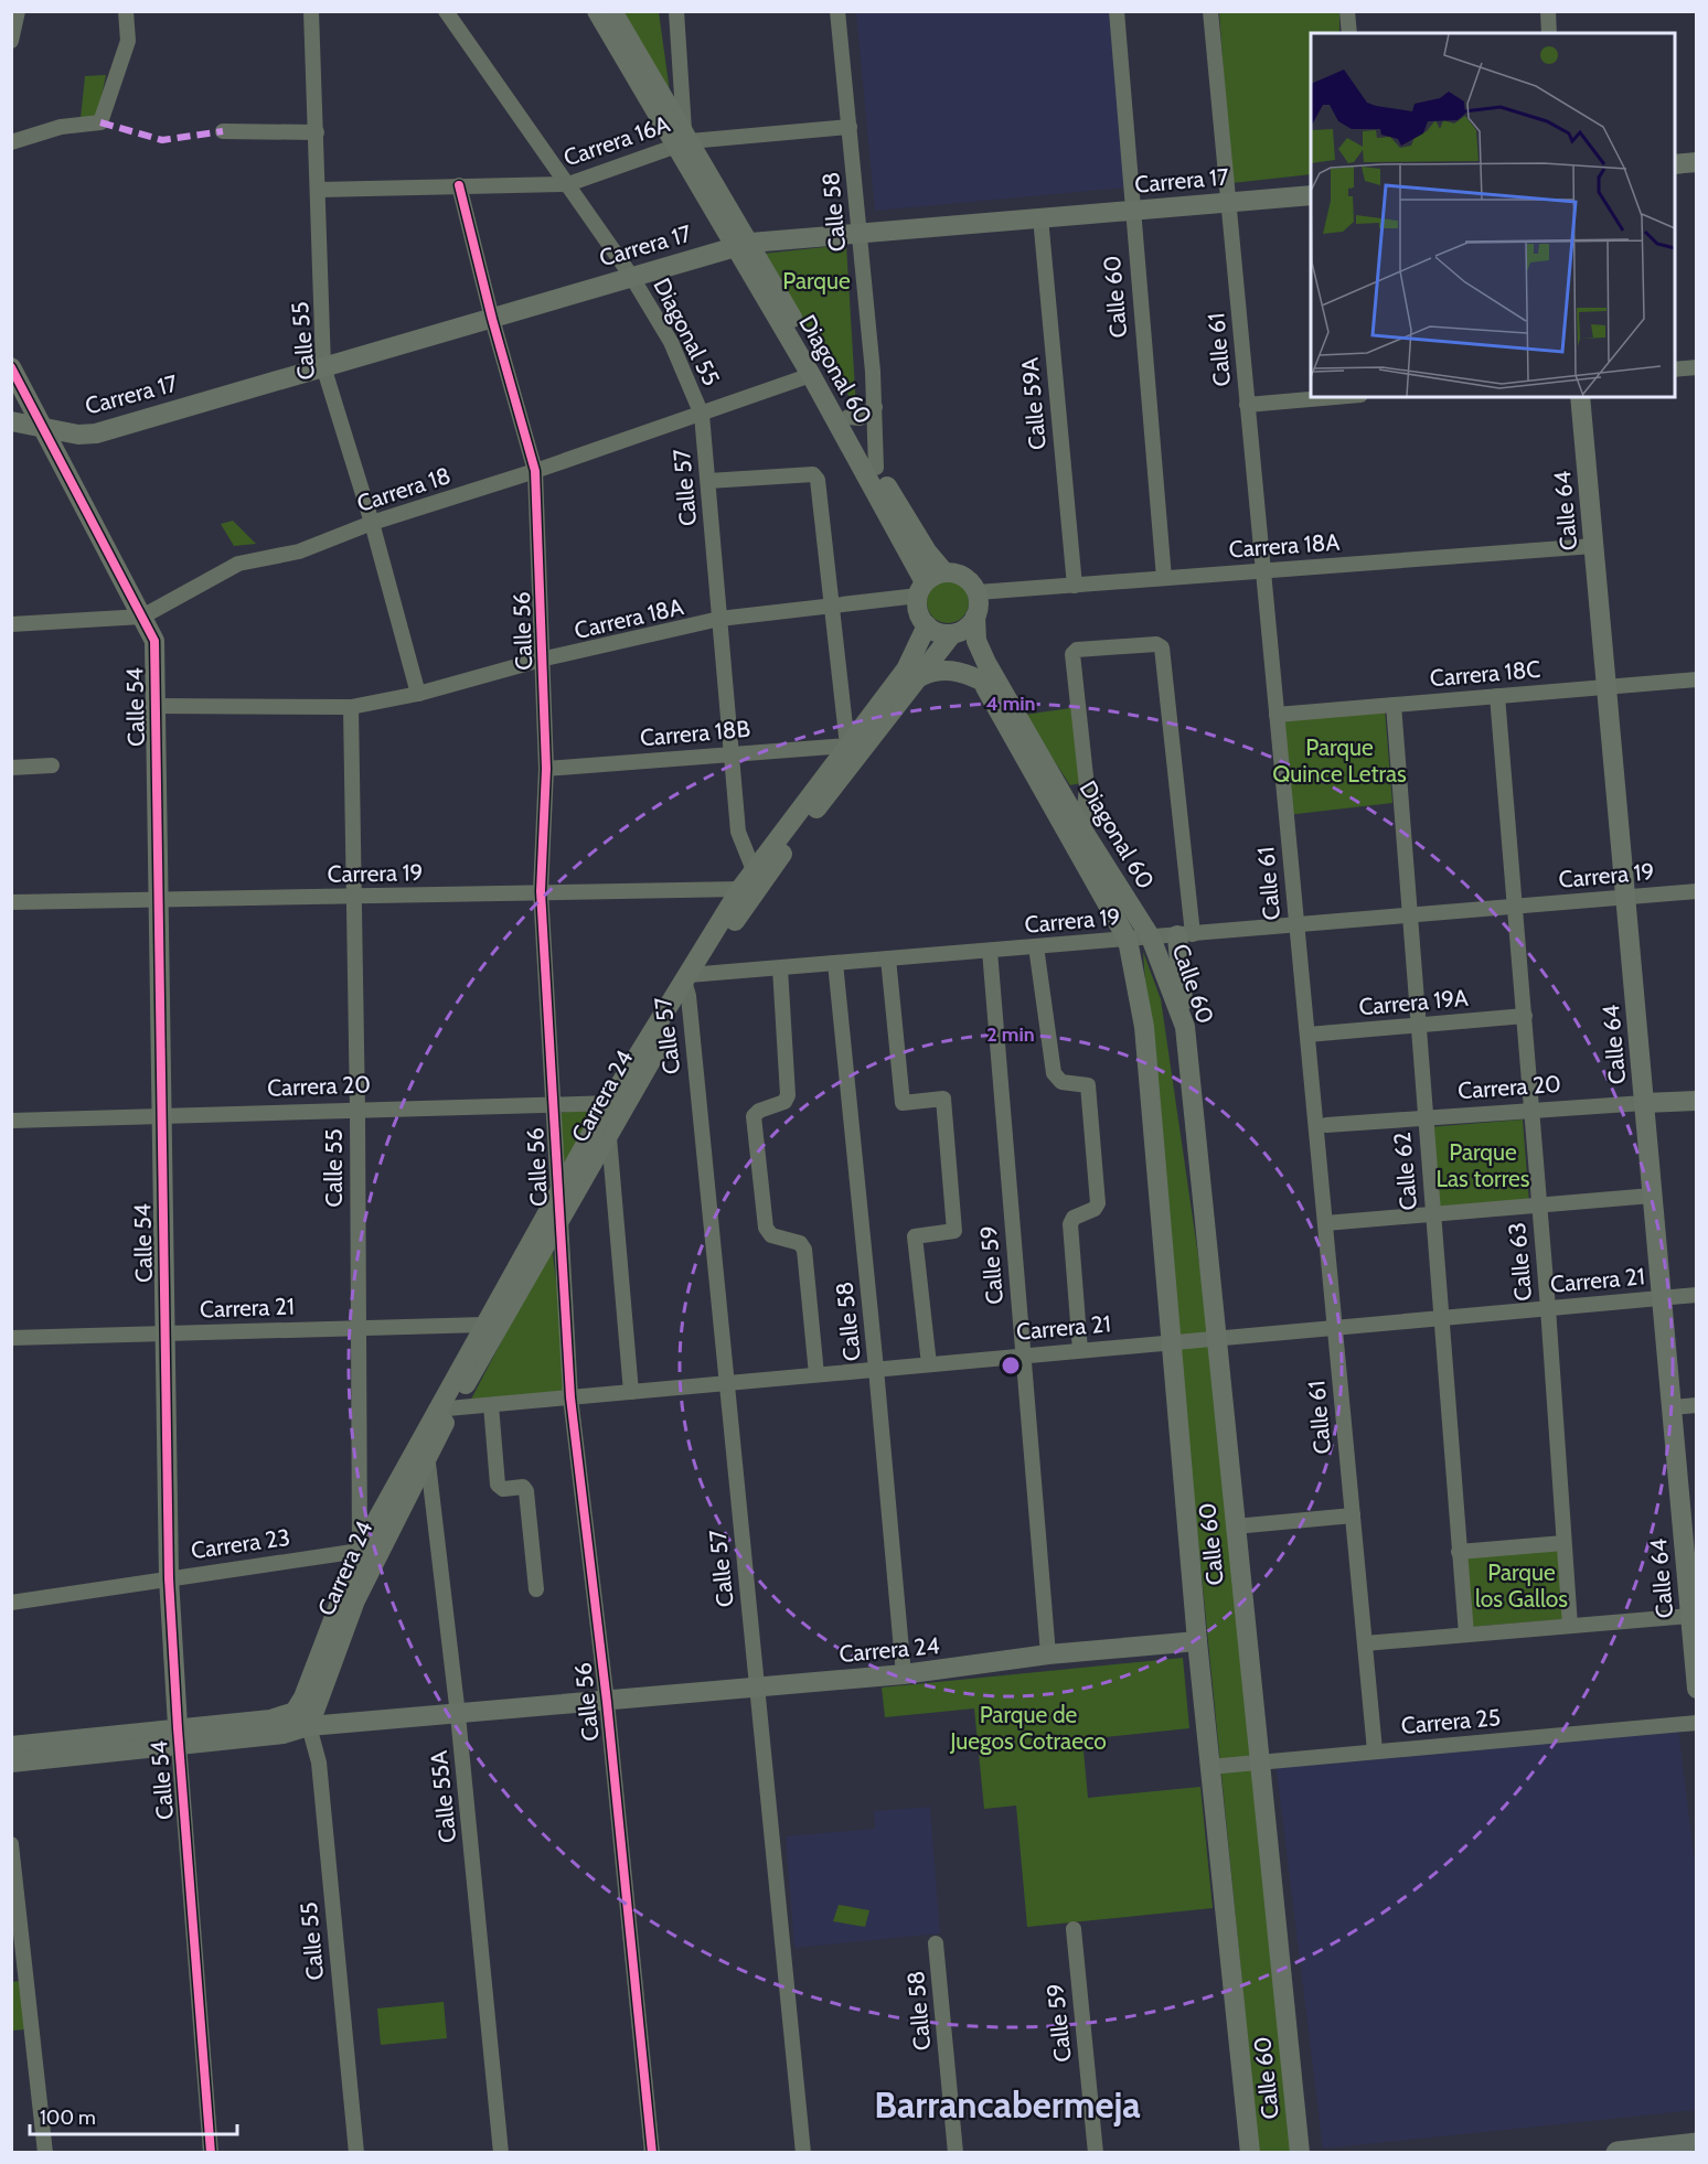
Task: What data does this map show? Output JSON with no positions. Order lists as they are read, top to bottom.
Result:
{
  "streets": {
    "street": [
      "Carrera 16A",
      "Carrera 17",
      "Calle 58",
      "Calle 60",
      "Diagonal 55",
      "Calle 55",
      "Calle 61",
      "Diagonal 60",
      "Calle 59A",
      "Calle 57",
      "Carrera 18",
      "Calle 64",
      "Carrera 18A",
      "Calle 56",
      "Carrera 18C",
      "Calle 54",
      "Carrera 18B",
      "Carrera 19",
      "Carrera 19A",
      "Carrera 20",
      "Carrera 24",
      "Calle 62",
      "Calle 63",
      "Calle 59",
      "Carrera 21",
      "Carrera 23",
      "Carrera 25",
      "Calle 55A"
    ]
  },
  "crossings": [
    ["Carrera 16A", "Calle 58"],
    ["Carrera 16A", "Diagonal 55"],
    ["Carrera 16A", "Calle 55"],
    ["Carrera 16A", "Diagonal 60"],
    ["Carrera 16A", "Calle 56"],
    ["Carrera 17", "Calle 58"],
    ["Carrera 17", "Calle 60"],
    ["Carrera 17", "Diagonal 55"],
    ["Carrera 17", "Calle 55"],
    ["Carrera 17", "Calle 61"],
    ["Carrera 17", "Diagonal 60"],
    ["Carrera 17", "Calle 59A"],
    ["Carrera 17", "Calle 56"],
    ["Carrera 17", "Calle 54"],
    ["Calle 58", "Diagonal 60"],
    ["Calle 58", "Carrera 19"],
    ["Calle 58", "Carrera 24"],
    ["Calle 58", "Carrera 21"],
    ["Calle 60", "Diagonal 60"],
    ["Calle 60", "Carrera 18A"],
    ["Calle 60", "Carrera 19"],
    ["Calle 60", "Carrera 24"],
    ["Calle 60", "Carrera 21"],
    ["Calle 60", "Carrera 25"],
    ["Diagonal 55", "Calle 57"],
    ["Diagonal 55", "Carrera 18"],
    ["Calle 55", "Carrera 18"],
    ["Calle 55", "Carrera 18A"],
    ["Calle 55", "Carrera 19"],
    ["Calle 55", "Carrera 20"],
    ["Calle 55", "Carrera 24"],
    ["Calle 55", "Carrera 21"],
    ["Calle 55", "Carrera 23"],
    ["Calle 61", "Carrera 18A"],
    ["Calle 61", "Carrera 18C"],
    ["Calle 61", "Carrera 19"],
    ["Calle 61", "Carrera 19A"],
    ["Calle 61", "Carrera 21"],
    ["Calle 61", "Carrera 25"],
    ["Diagonal 60", "Carrera 18"],
    ["Diagonal 60", "Carrera 18A"],
    ["Diagonal 60", "Carrera 19"],
    ["Diagonal 60", "Carrera 24"],
    ["Calle 59A", "Carrera 18A"],
    ["Calle 57", "Carrera 18"],
    ["Calle 57", "Carrera 18A"],
    ["Calle 57", "Carrera 18B"],
    ["Calle 57", "Carrera 19"],
    ["Calle 57", "Carrera 24"],
    ["Calle 57", "Carrera 21"],
    ["Carrera 18", "Calle 56"],
    ["Carrera 18", "Calle 54"],
    ["Calle 64", "Carrera 18A"],
    ["Calle 64", "Carrera 18C"],
    ["Calle 64", "Carrera 19"],
    ["Calle 64", "Carrera 20"],
    ["Calle 64", "Carrera 21"],
    ["Carrera 18A", "Calle 56"],
    ["Carrera 18A", "Calle 54"],
    ["Carrera 18A", "Carrera 24"],
    ["Calle 56", "Carrera 18B"],
    ["Calle 56", "Carrera 19"],
    ["Calle 56", "Carrera 20"],
    ["Calle 56", "Carrera 24"],
    ["Calle 56", "Carrera 21"],
    ["Carrera 18C", "Calle 62"],
    ["Carrera 18C", "Calle 63"],
    ["Calle 54", "Carrera 19"],
    ["Calle 54", "Carrera 20"],
    ["Calle 54", "Carrera 24"],
    ["Calle 54", "Carrera 21"],
    ["Calle 54", "Carrera 23"],
    ["Carrera 18B", "Carrera 24"],
    ["Carrera 19", "Carrera 24"],
    ["Carrera 19", "Calle 62"],
    ["Carrera 19", "Calle 63"],
    ["Carrera 19", "Calle 59"],
    ["Carrera 19A", "Calle 62"],
    ["Carrera 19A", "Calle 63"],
    ["Carrera 20", "Carrera 24"],
    ["Carrera 20", "Calle 62"],
    ["Carrera 20", "Calle 63"],
    ["Carrera 24", "Calle 59"],
    ["Carrera 24", "Carrera 21"],
    ["Carrera 24", "Carrera 23"],
    ["Carrera 24", "Calle 55A"],
    ["Calle 62", "Carrera 21"],
    ["Calle 63", "Carrera 21"],
    ["Calle 59", "Carrera 21"]
  ],
  "districts": ["Barrancabermeja"],
  "parks": [
    "Parque",
    "Parque Quince Letras",
    "Parque Las torres",
    "Parque los Gallos",
    "Parque de Juegos Cotraeco"
  ],
  "scale_bar": "100 m",
  "rings": ["4 min", "2 min"]
}
